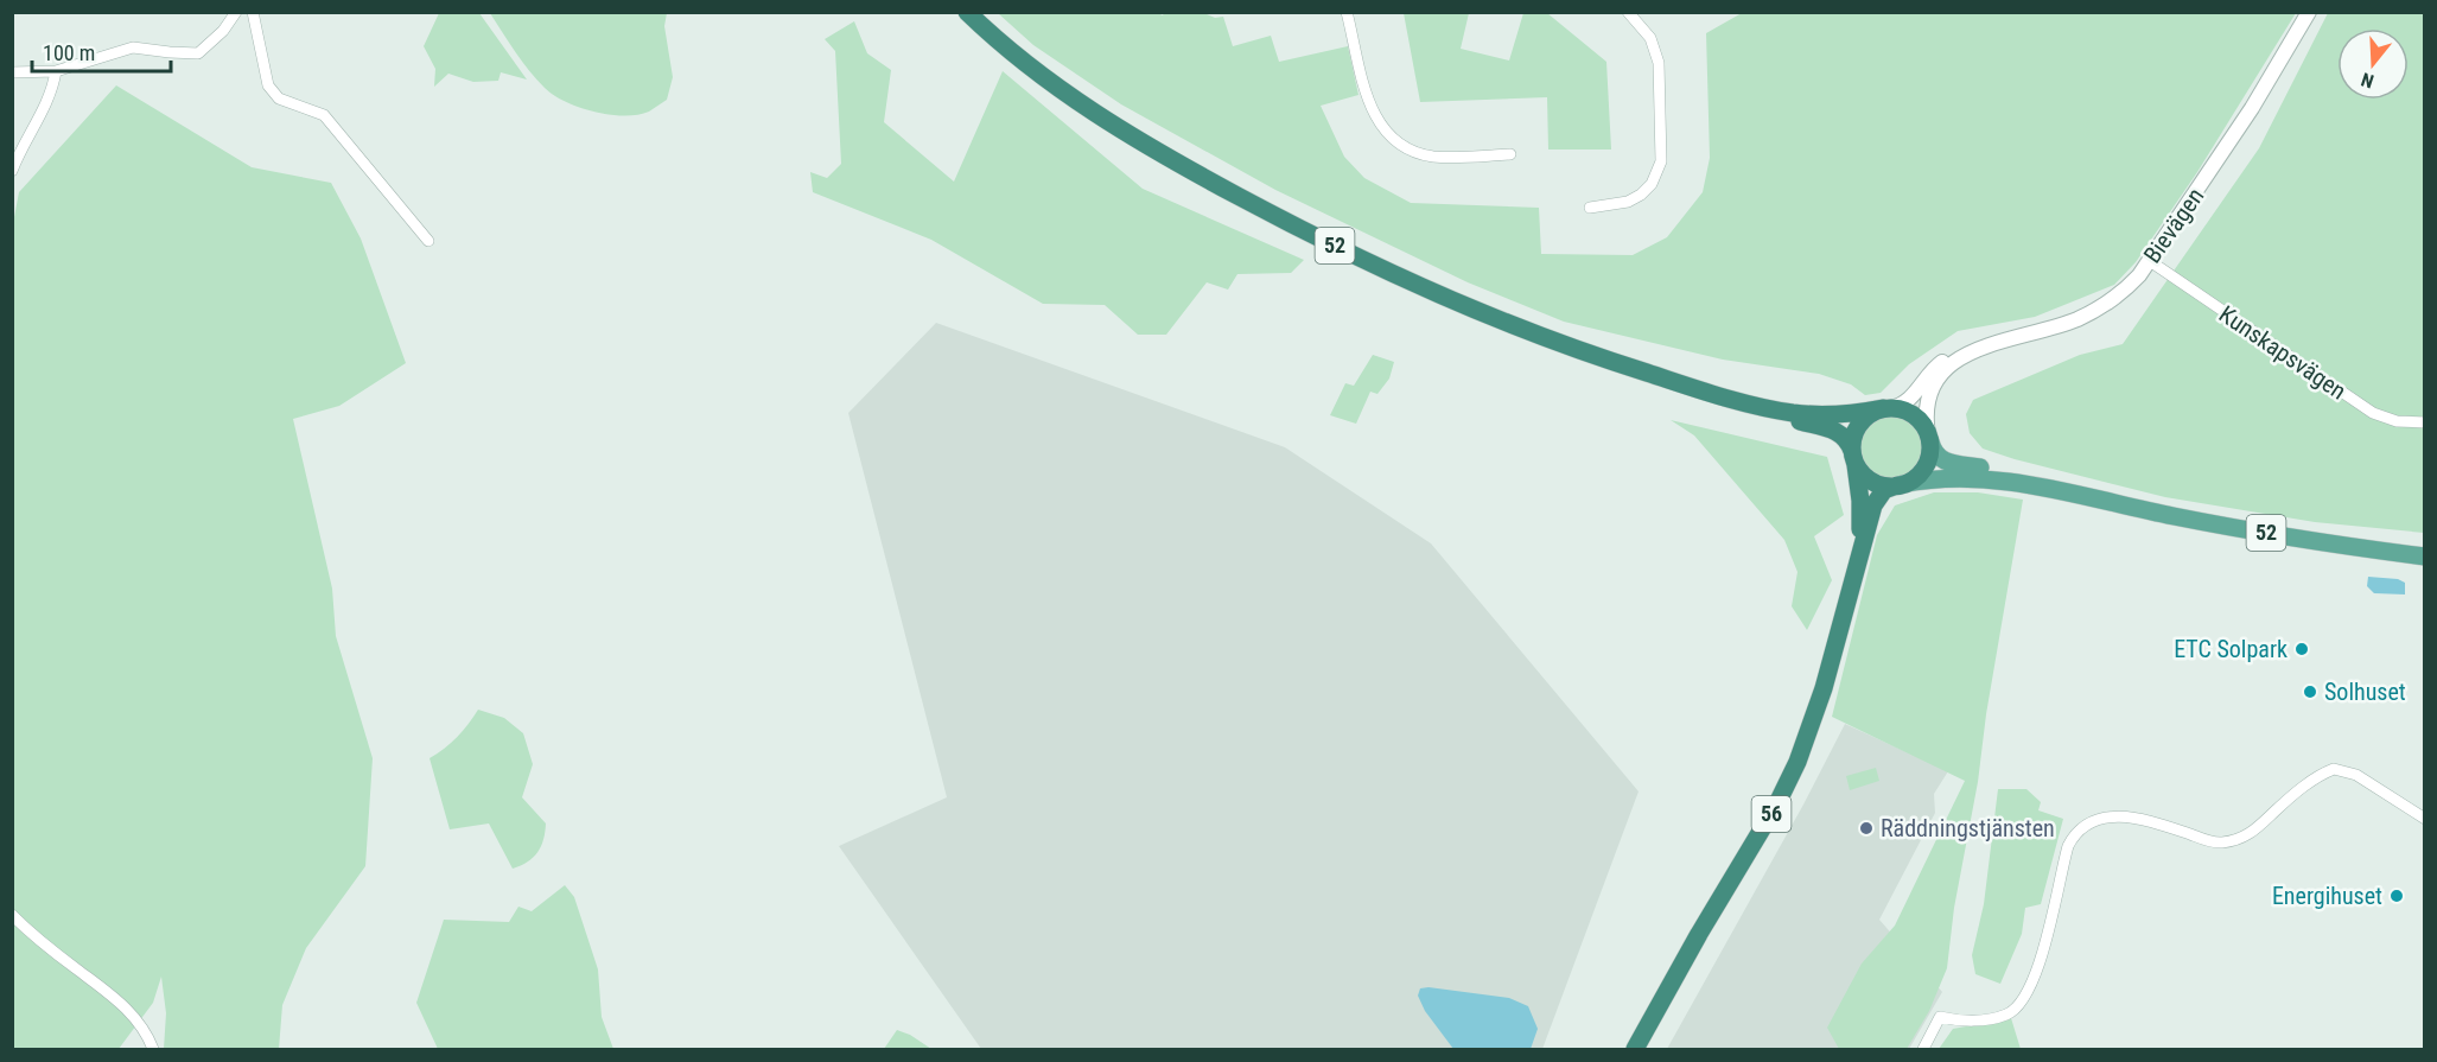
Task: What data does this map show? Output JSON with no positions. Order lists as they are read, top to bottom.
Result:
{
  "streets": {
    "highway": ["52", "56"],
    "street": ["Bievägen", "Kunskapsvägen"]
  },
  "crossings": [
    ["Bievägen", "52"],
    ["Bievägen", "Kunskapsvägen"],
    ["Bievägen", "56"],
    ["52", "56"]
  ],
  "places": [
    "ETC Solpark",
    "Solhuset",
    "Räddningstjänsten",
    "Energihuset"
  ],
  "scale_bar": "100 m",
  "north": "bottom"
}
